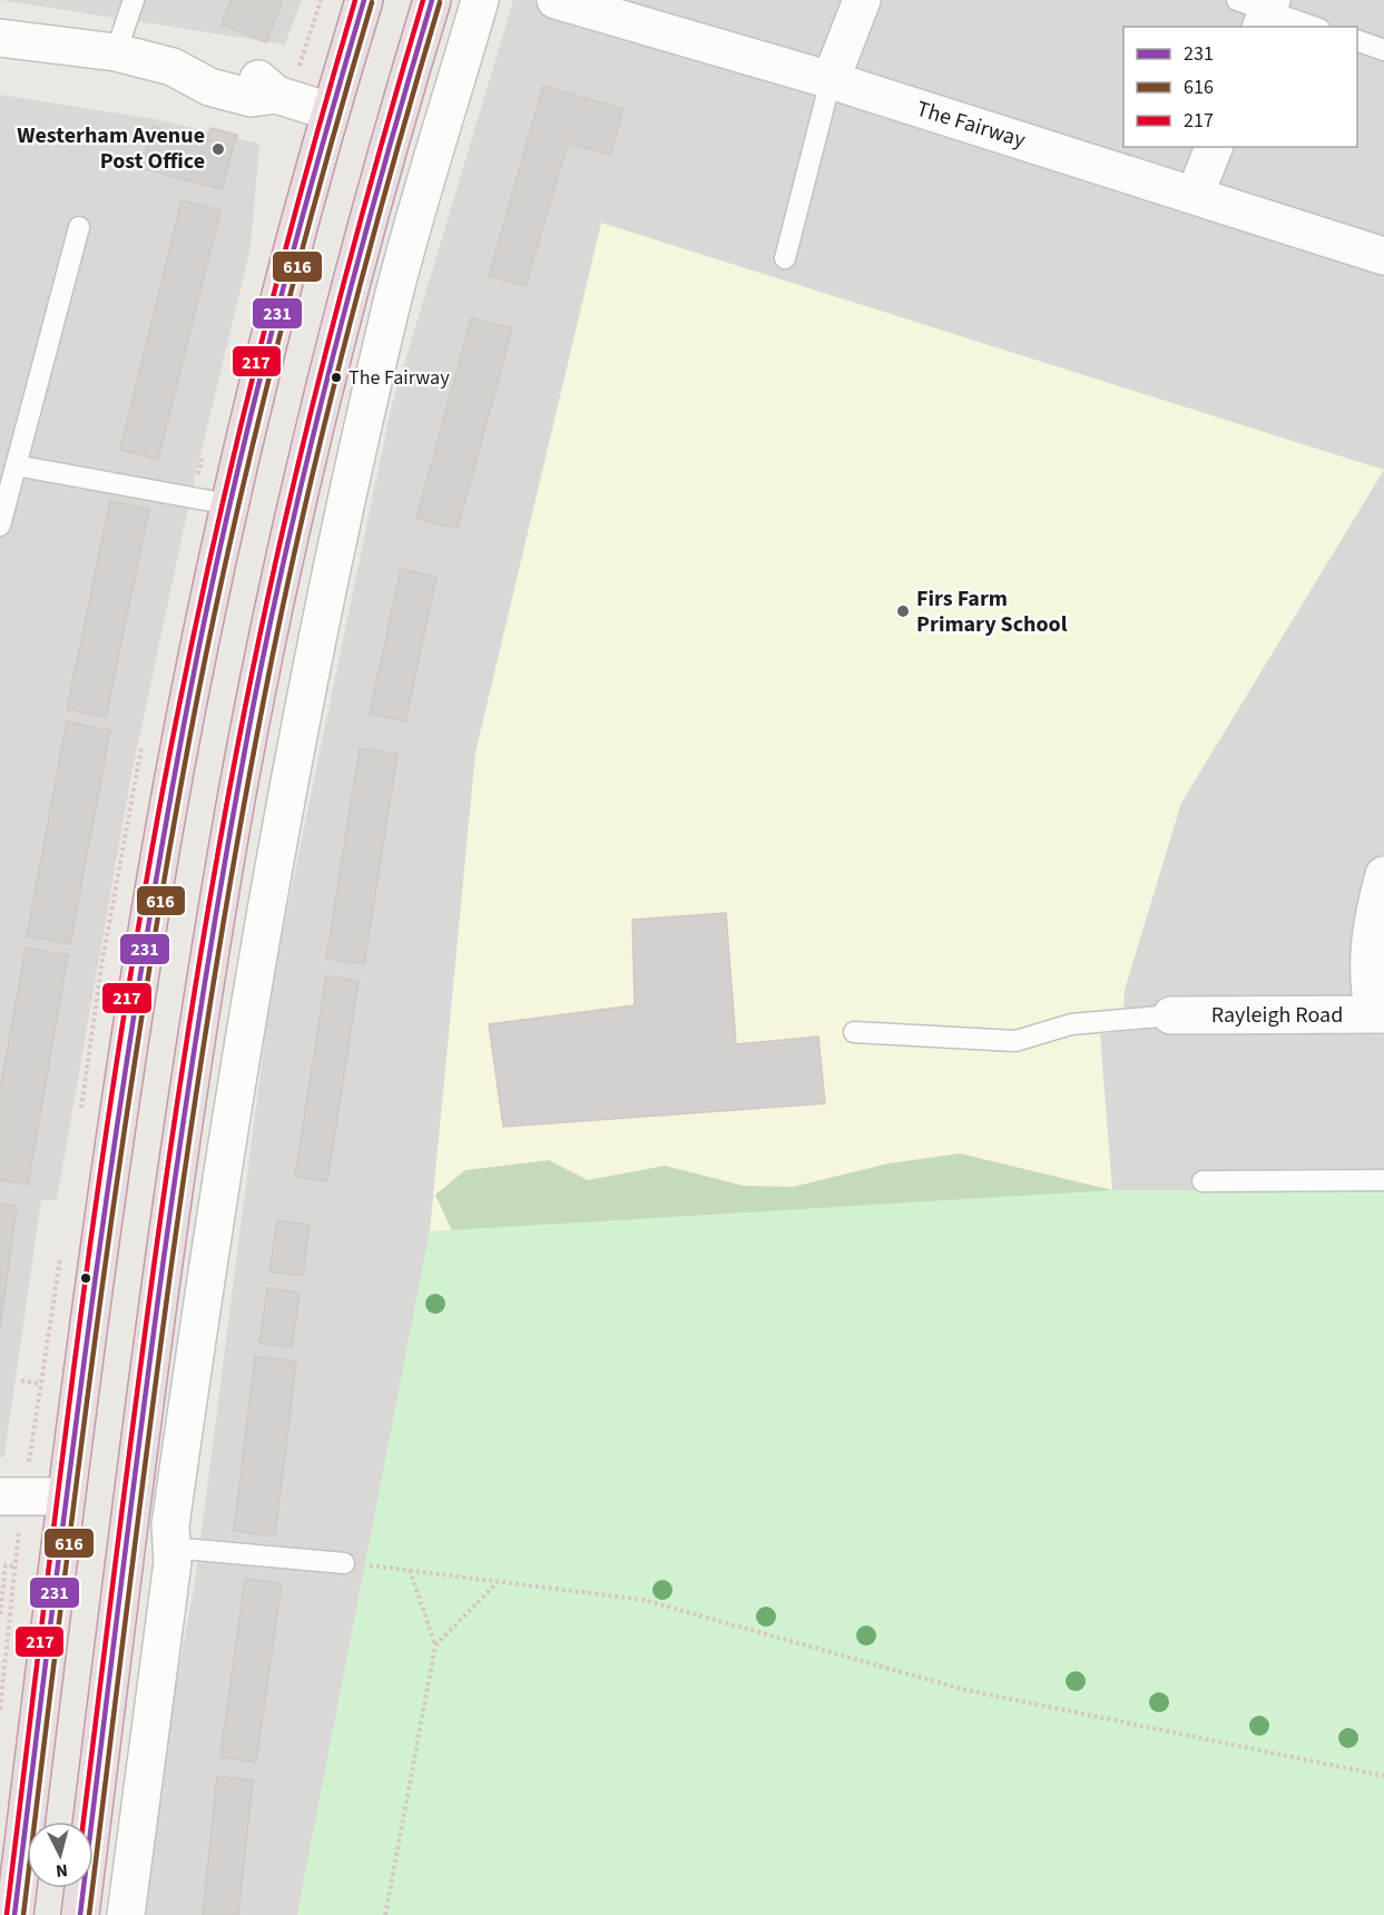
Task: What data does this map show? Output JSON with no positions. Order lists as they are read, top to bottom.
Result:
{
  "streets": {
    "street": ["The Fairway", "Rayleigh Road"]
  },
  "places": ["Westerham Avenue Post Office", "The Fairway", "Firs Farm Primary School"],
  "lines": ["transit line 231", "transit line 217", "transit line 616"],
  "legend": ["231", "616", "217"],
  "north": "bottom"
}
